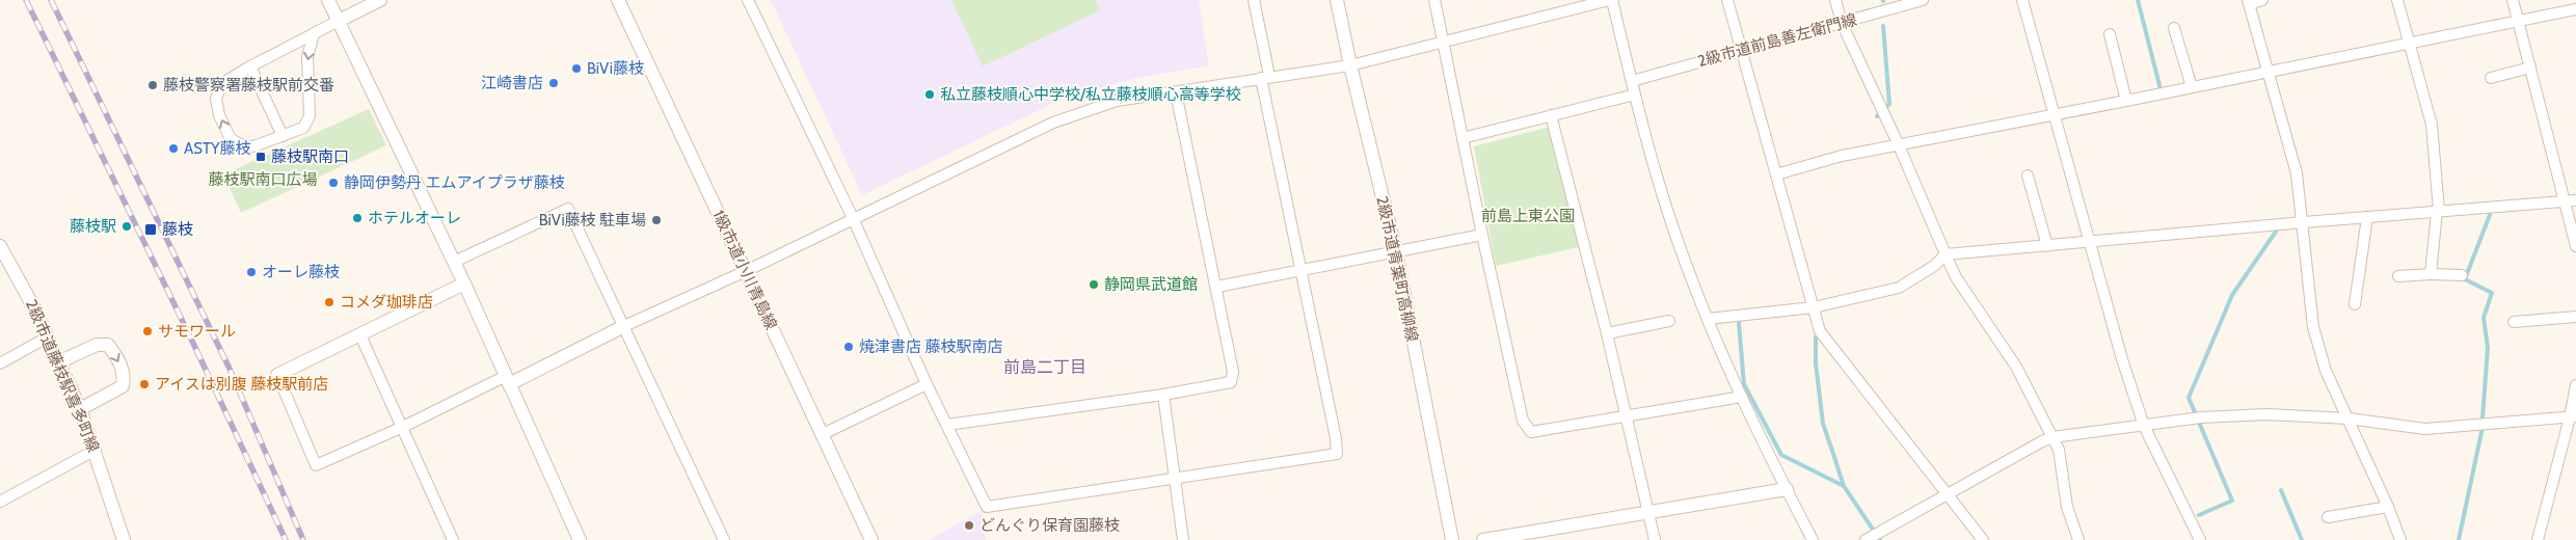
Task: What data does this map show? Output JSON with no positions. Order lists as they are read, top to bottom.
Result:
{
  "streets": {
    "street": [
      "2級市道前島善左衛門線",
      "2級市道青葉町高柳線",
      "1級市道小川青島線",
      "2級市道藤枝駅喜多町線"
    ]
  },
  "districts": ["前島二丁目"],
  "parks": ["藤枝駅南口広場", "前島上東公園"],
  "places": {
    "other": [
      "BiVi藤枝",
      "江崎書店",
      "藤枝警察署藤枝駅前交番",
      "私立藤枝順心中学校/私立藤枝順心高等学校",
      "ASTY藤枝",
      "静岡伊勢丹 エムアイプラザ藤枝",
      "ホテルオーレ",
      "BiVi藤枝 駐車場",
      "藤枝駅",
      "オーレ藤枝",
      "静岡県武道館",
      "コメダ珈琲店",
      "サモワール",
      "焼津書店 藤枝駅南店",
      "アイスは別腹 藤枝駅前店",
      "どんぐり保育園藤枝"
    ],
    "transit": ["藤枝駅南口", "藤枝"]
  }
}
